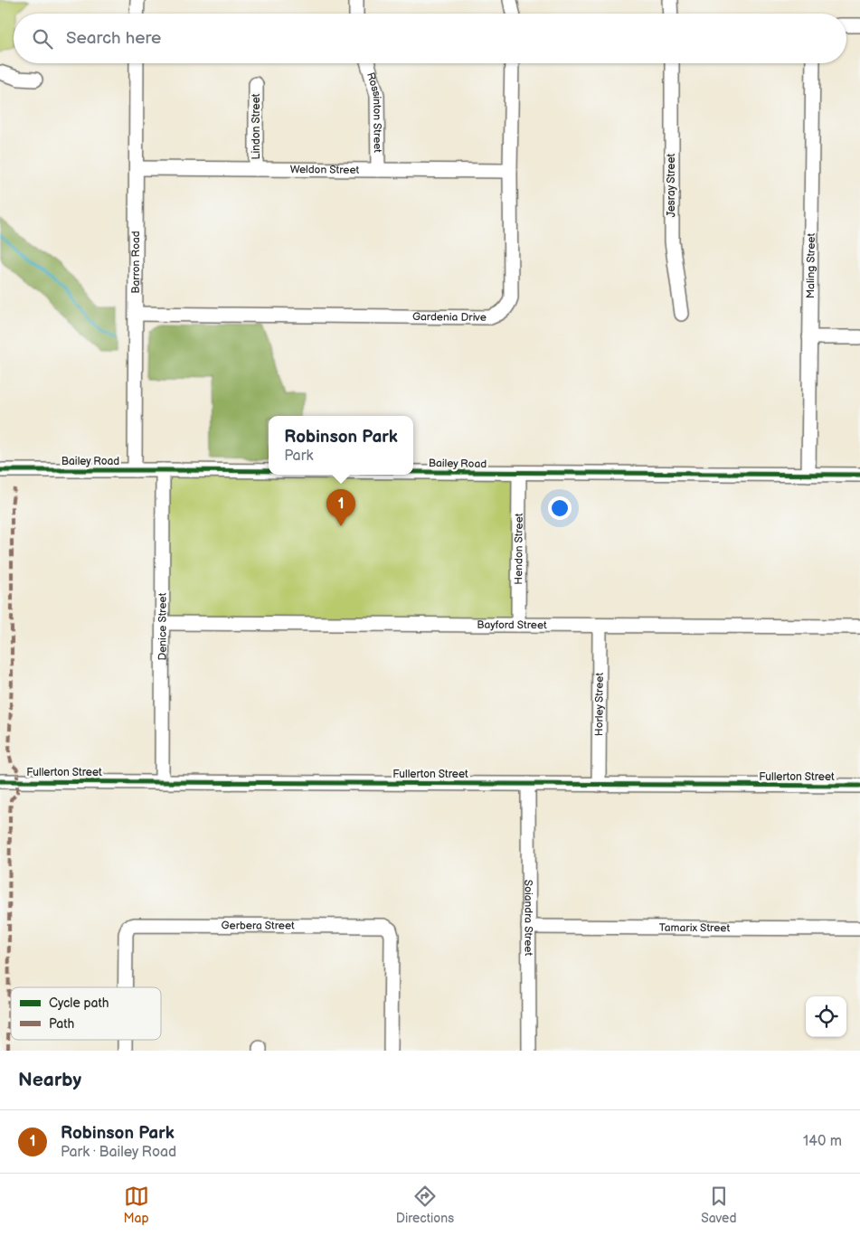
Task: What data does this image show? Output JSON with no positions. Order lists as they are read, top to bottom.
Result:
{
  "streets": {
    "street": [
      "Rossinton Street",
      "Lindon Street",
      "Weldon Street",
      "Jesray Street",
      "Barron Road",
      "Maling Street",
      "Gardenia Drive",
      "Bailey Road",
      "Hendon Street",
      "Bayford Street",
      "Denice Street",
      "Horley Street",
      "Fullerton Street",
      "Soiandra Street",
      "Gerbera Street",
      "Tamarix Street"
    ]
  },
  "crossings": [
    ["Rossinton Street", "Weldon Street"],
    ["Lindon Street", "Weldon Street"],
    ["Weldon Street", "Barron Road"],
    ["Weldon Street", "Gardenia Drive"],
    ["Barron Road", "Gardenia Drive"],
    ["Barron Road", "Bailey Road"],
    ["Maling Street", "Bailey Road"],
    ["Bailey Road", "Hendon Street"],
    ["Bailey Road", "Denice Street"],
    ["Hendon Street", "Bayford Street"],
    ["Bayford Street", "Denice Street"],
    ["Bayford Street", "Horley Street"],
    ["Denice Street", "Fullerton Street"],
    ["Horley Street", "Fullerton Street"],
    ["Fullerton Street", "Soiandra Street"],
    ["Soiandra Street", "Tamarix Street"]
  ],
  "legend": ["Cycle path", "Path"],
  "page": {
    "search": "Search here",
    "popup": ["Robinson Park", "Park"],
    "pins": "1",
    "heading": "Nearby",
    "list": [
      {
        "mark": "1",
        "name": "Robinson Park",
        "note": "Park · Bailey Road",
        "value": "140 m"
      }
    ],
    "nav": ["Map", "Directions", "Saved"]
  }
}
